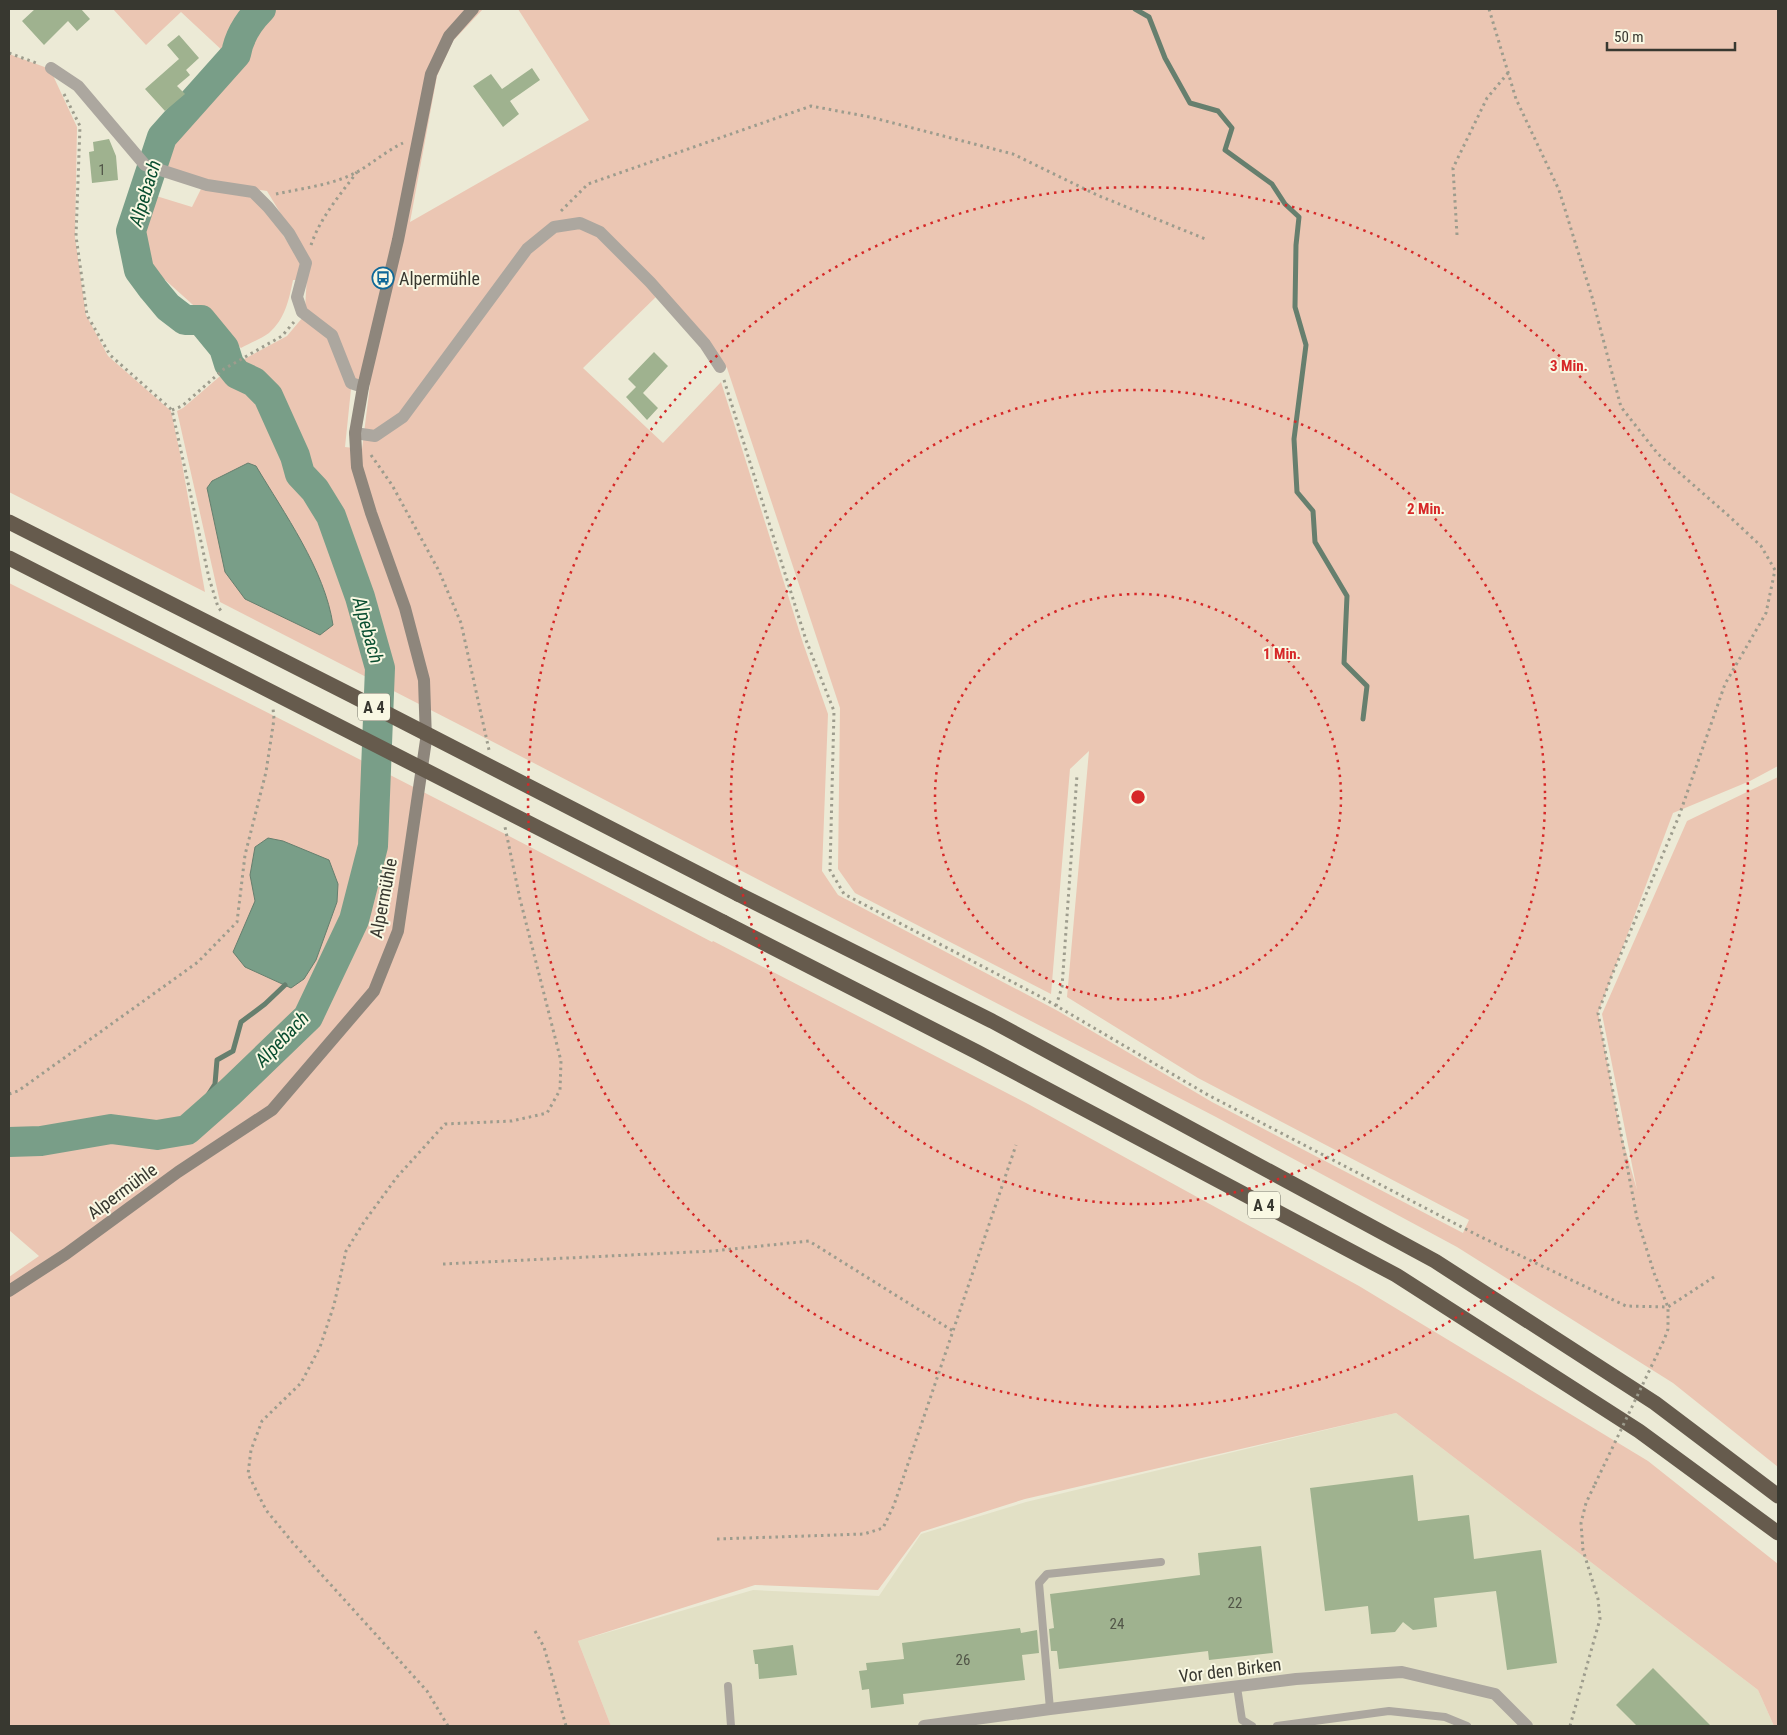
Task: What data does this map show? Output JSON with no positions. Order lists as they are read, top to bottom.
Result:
{
  "streets": {
    "highway": ["A 4"],
    "main road": ["Alpermühle"],
    "street": ["Vor den Birken"]
  },
  "water": ["Alpebach"],
  "places": {
    "bus stop": ["Alpermühle"]
  },
  "house_numbers": [
    "1",
    "22",
    "24",
    "26"
  ],
  "scale_bar": "50 m",
  "rings": ["3 Min.", "2 Min.", "1 Min."]
}
